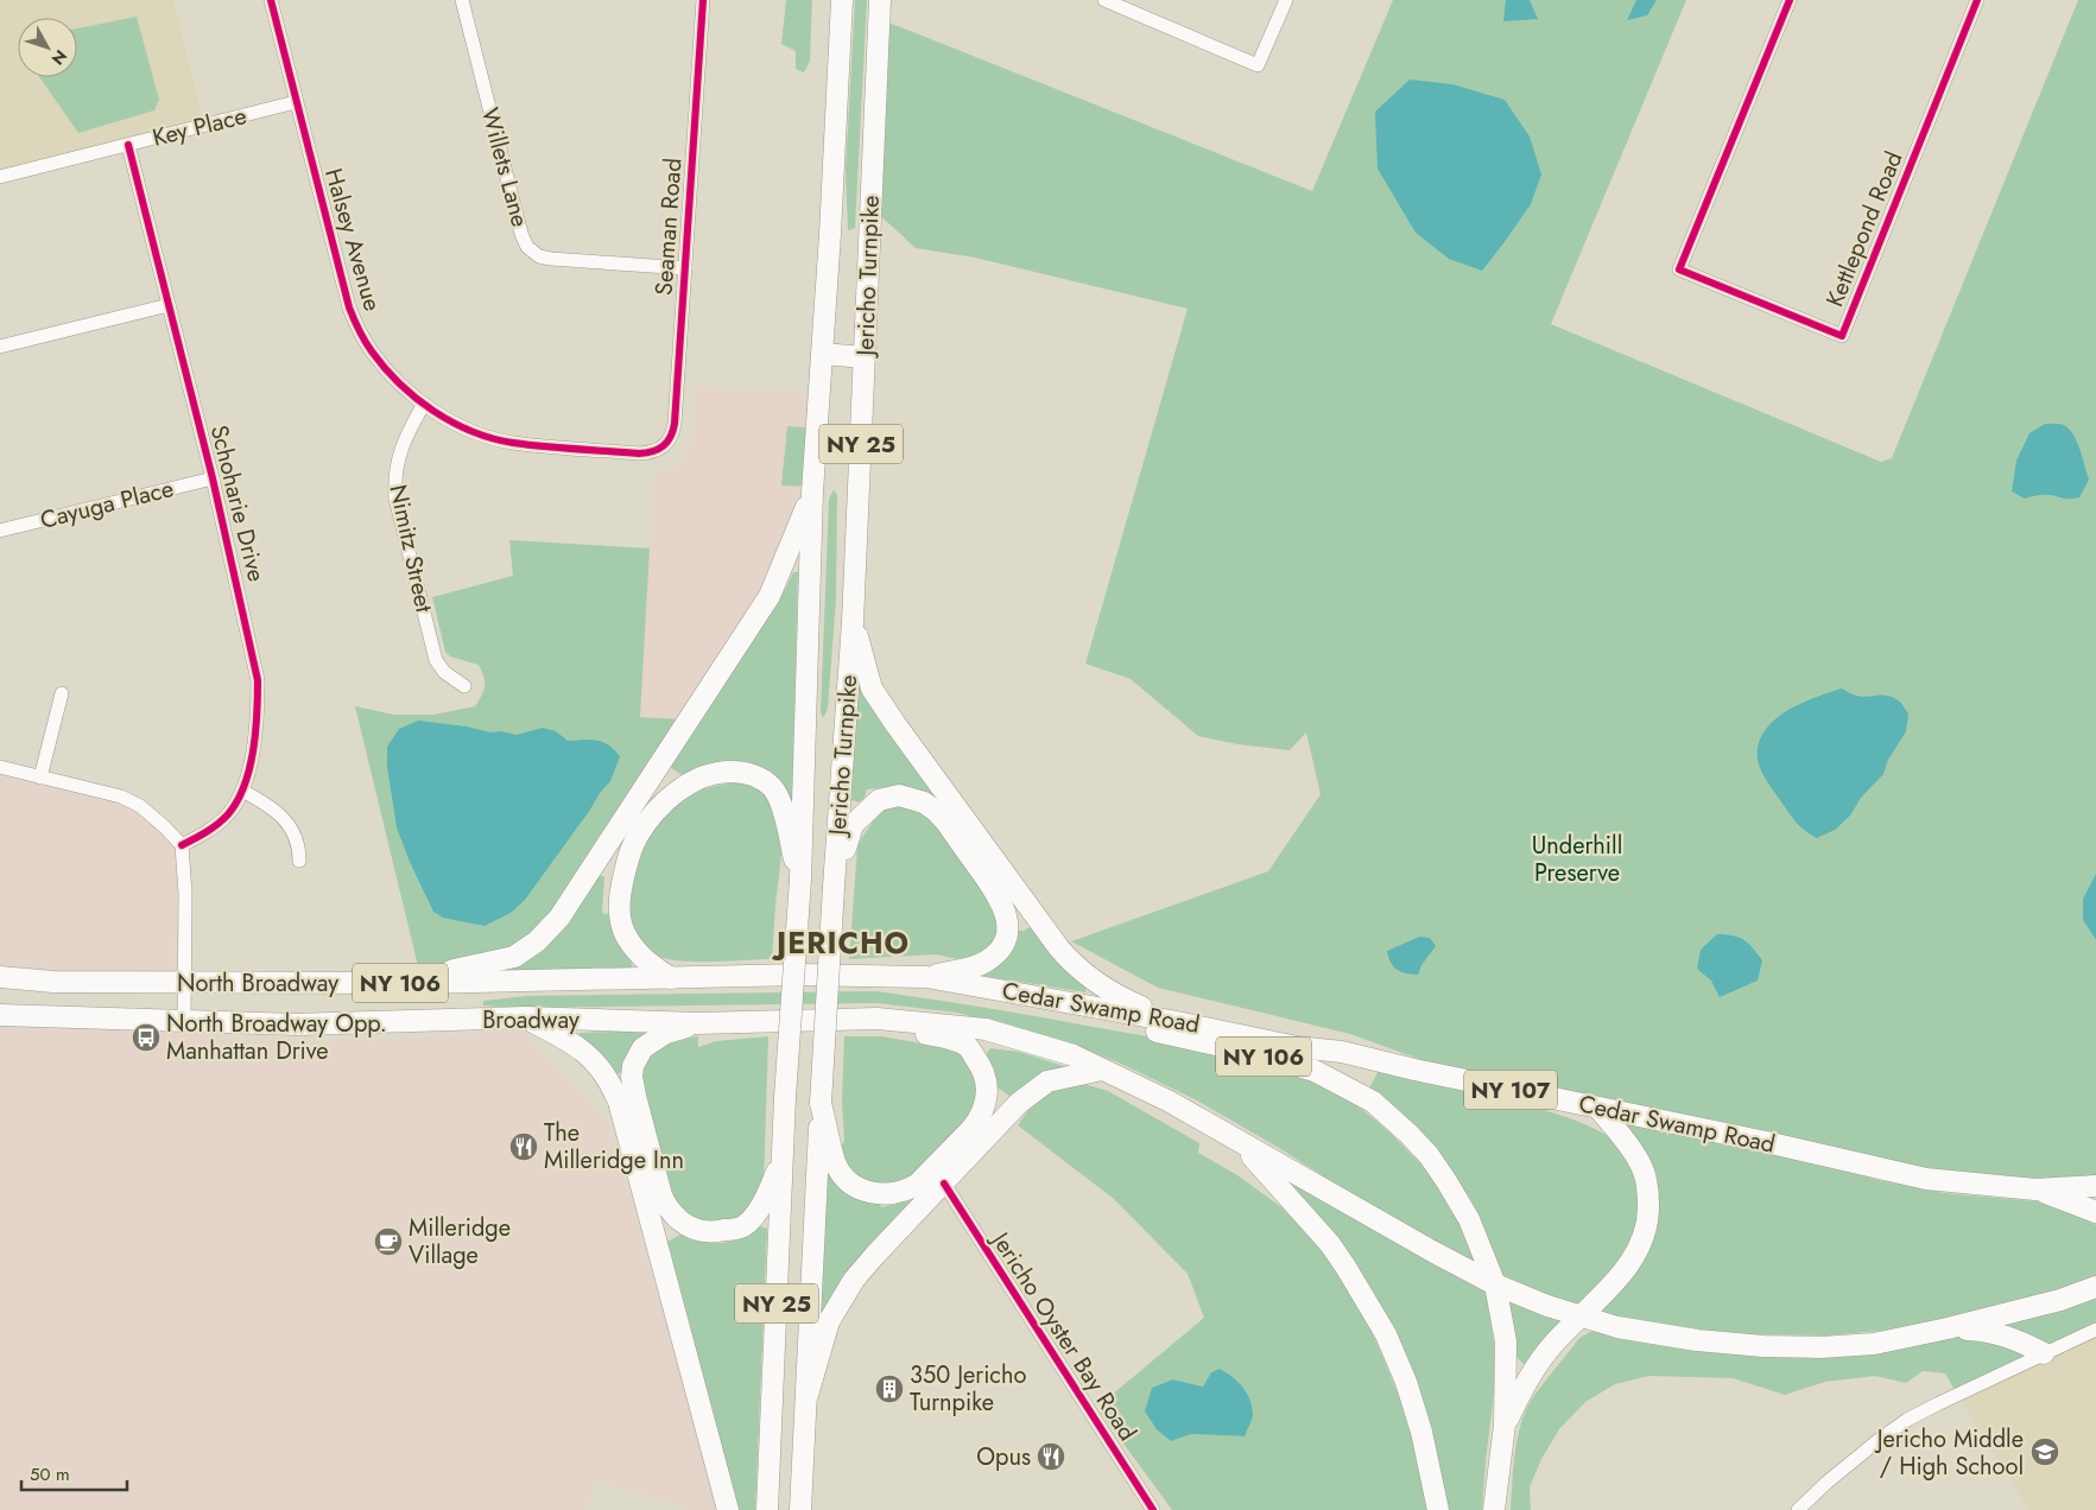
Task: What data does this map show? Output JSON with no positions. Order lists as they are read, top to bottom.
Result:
{
  "streets": {
    "main road": [
      "Jericho Turnpike",
      "NY 25",
      "North Broadway",
      "NY 106",
      "Cedar Swamp Road",
      "Broadway",
      "NY 107"
    ],
    "street": [
      "Key Place",
      "Willets Lane",
      "Seaman Road",
      "Kettlepond Road",
      "Halsey Avenue",
      "Schoharie Drive",
      "Cayuga Place",
      "Nimitz Street",
      "Jericho Oyster Bay Road"
    ]
  },
  "crossings": [
    ["Key Place", "Halsey Avenue"],
    ["Key Place", "Schoharie Drive"],
    ["Willets Lane", "Seaman Road"],
    ["Seaman Road", "Halsey Avenue"],
    ["Halsey Avenue", "Nimitz Street"],
    ["Schoharie Drive", "Cayuga Place"],
    ["North Broadway", "NY 106"],
    ["North Broadway", "Cedar Swamp Road"],
    ["North Broadway", "Broadway"],
    ["NY 106", "Cedar Swamp Road"],
    ["Cedar Swamp Road", "Broadway"]
  ],
  "districts": ["JERICHO"],
  "parks": ["Underhill Preserve"],
  "places": {
    "bus stop": ["North Broadway Opp. Manhattan Drive"],
    "restaurant": ["The Milleridge Inn", "Opus"],
    "cafe": ["Milleridge Village"],
    "building": ["350 Jericho Turnpike"],
    "school or university": ["Jericho Middle / High School"]
  },
  "scale_bar": "50 m",
  "north": "bottom right"
}
